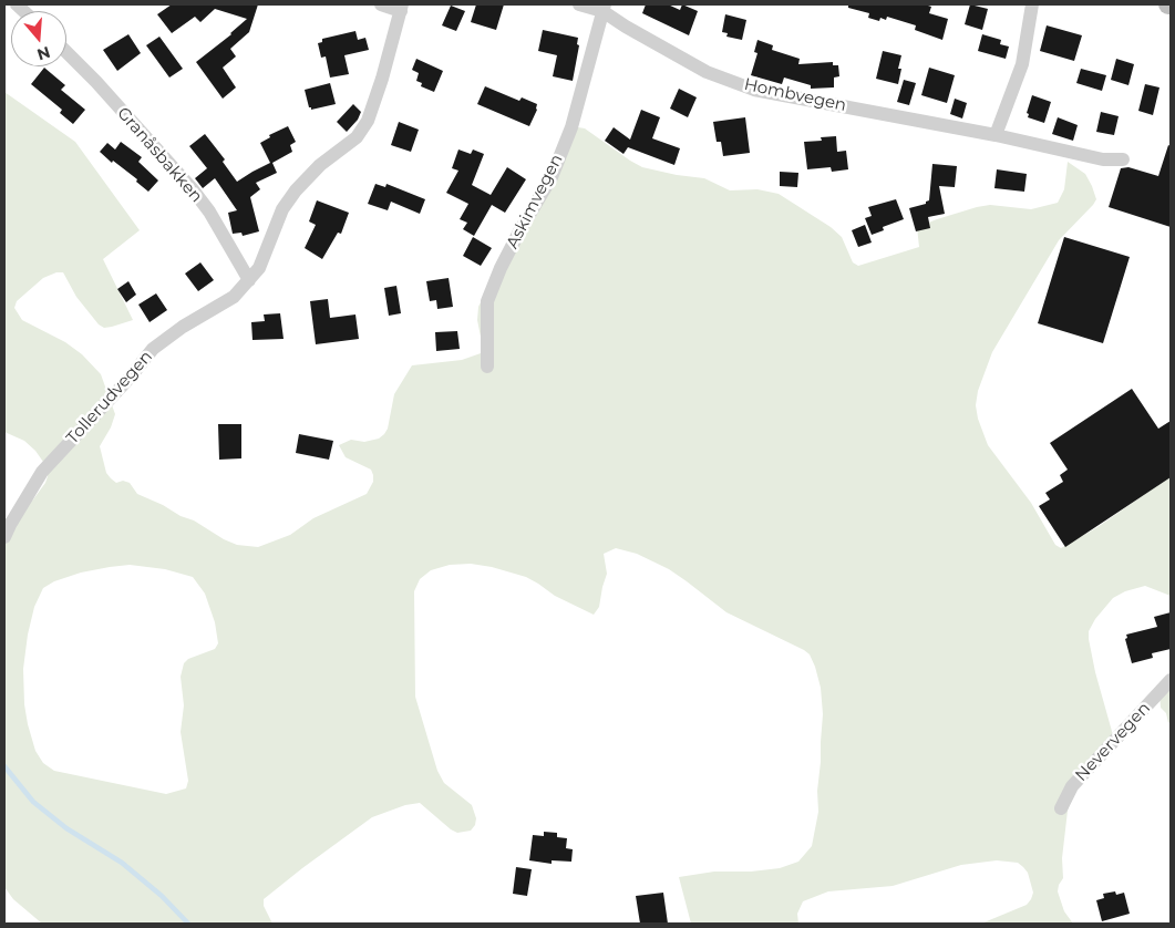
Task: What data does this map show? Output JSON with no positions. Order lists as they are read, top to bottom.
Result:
{
  "streets": {
    "street": [
      "Hombvegen",
      "Granåsbakken",
      "Askimvegen",
      "Tollerudvegen",
      "Nevervegen"
    ]
  },
  "crossings": [
    ["Hombvegen", "Askimvegen"],
    ["Granåsbakken", "Tollerudvegen"]
  ],
  "north": "bottom"
}
